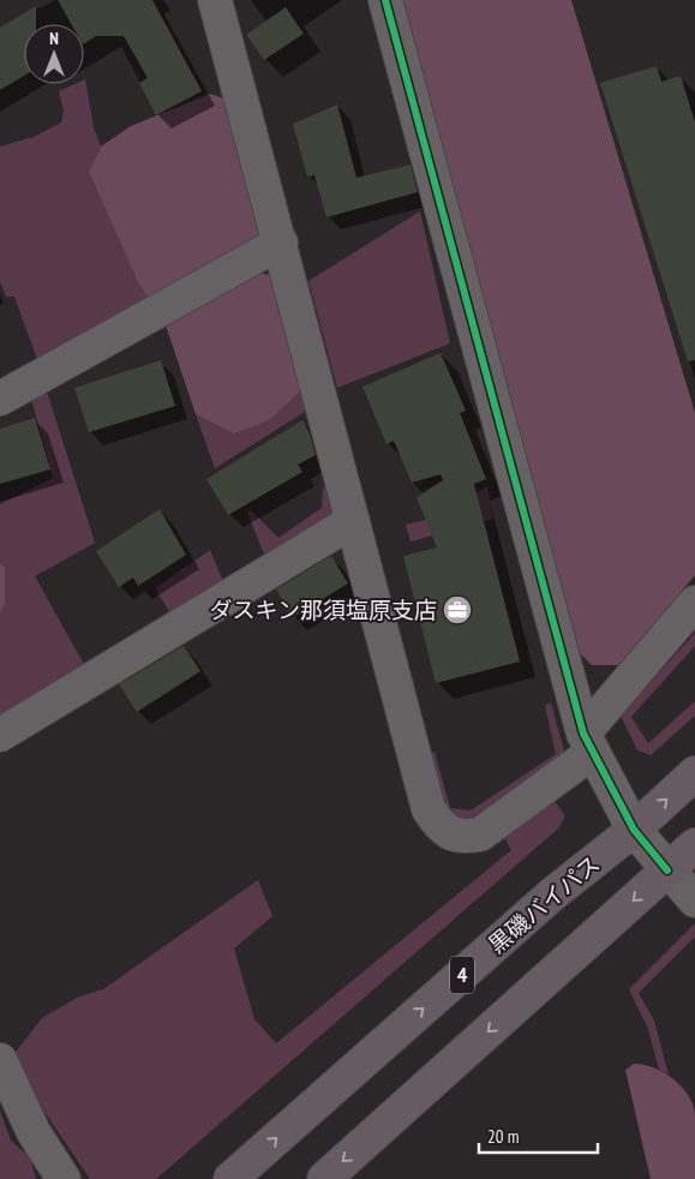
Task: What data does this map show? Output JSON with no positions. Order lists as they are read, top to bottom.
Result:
{
  "streets": {
    "highway": ["黒磯バイパス", "4"]
  },
  "places": {
    "office": ["ダスキン那須塩原支店"]
  },
  "scale_bar": "20 m",
  "north": "top"
}
